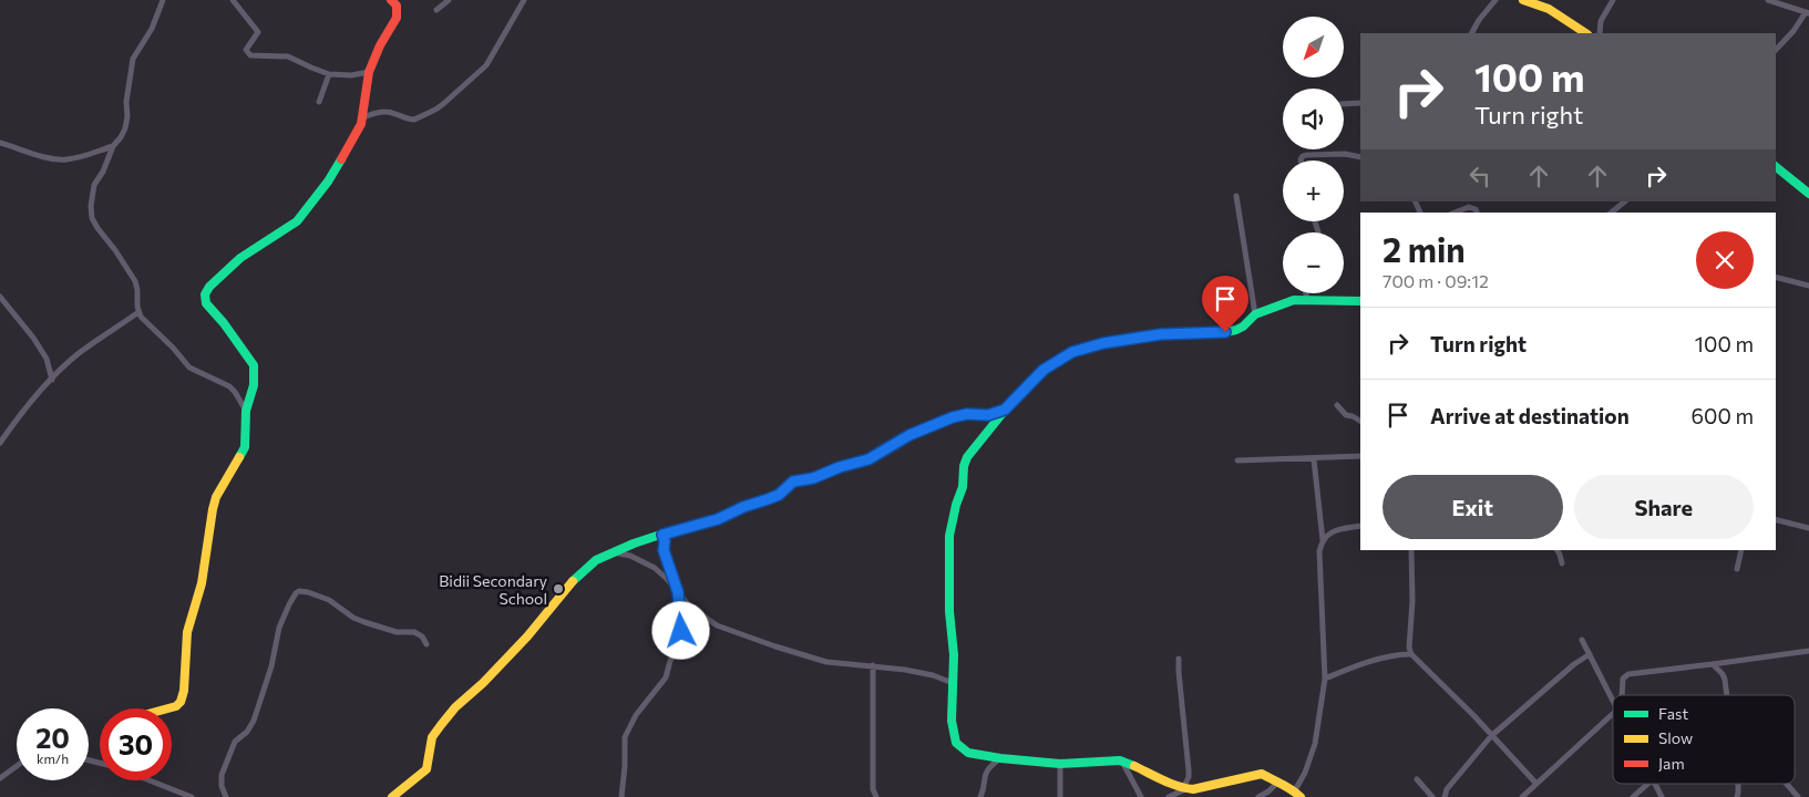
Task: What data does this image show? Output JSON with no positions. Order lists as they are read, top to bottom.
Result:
{
  "places": ["Bidii Secondary School"],
  "legend": ["Fast", "Slow", "Jam"],
  "north": "bottom left",
  "page": {
    "map_buttons": ["+", "−"],
    "turn": ["100 m", "Turn right"],
    "heading": ["2 min", "700 m · 09:12"],
    "list": [
      {
        "name": "Turn right",
        "value": "100 m"
      },
      {
        "name": "Arrive at destination",
        "value": "600 m"
      }
    ],
    "buttons": ["Exit", "Share"],
    "speed": "20 km/h",
    "limit": "30"
  }
}
